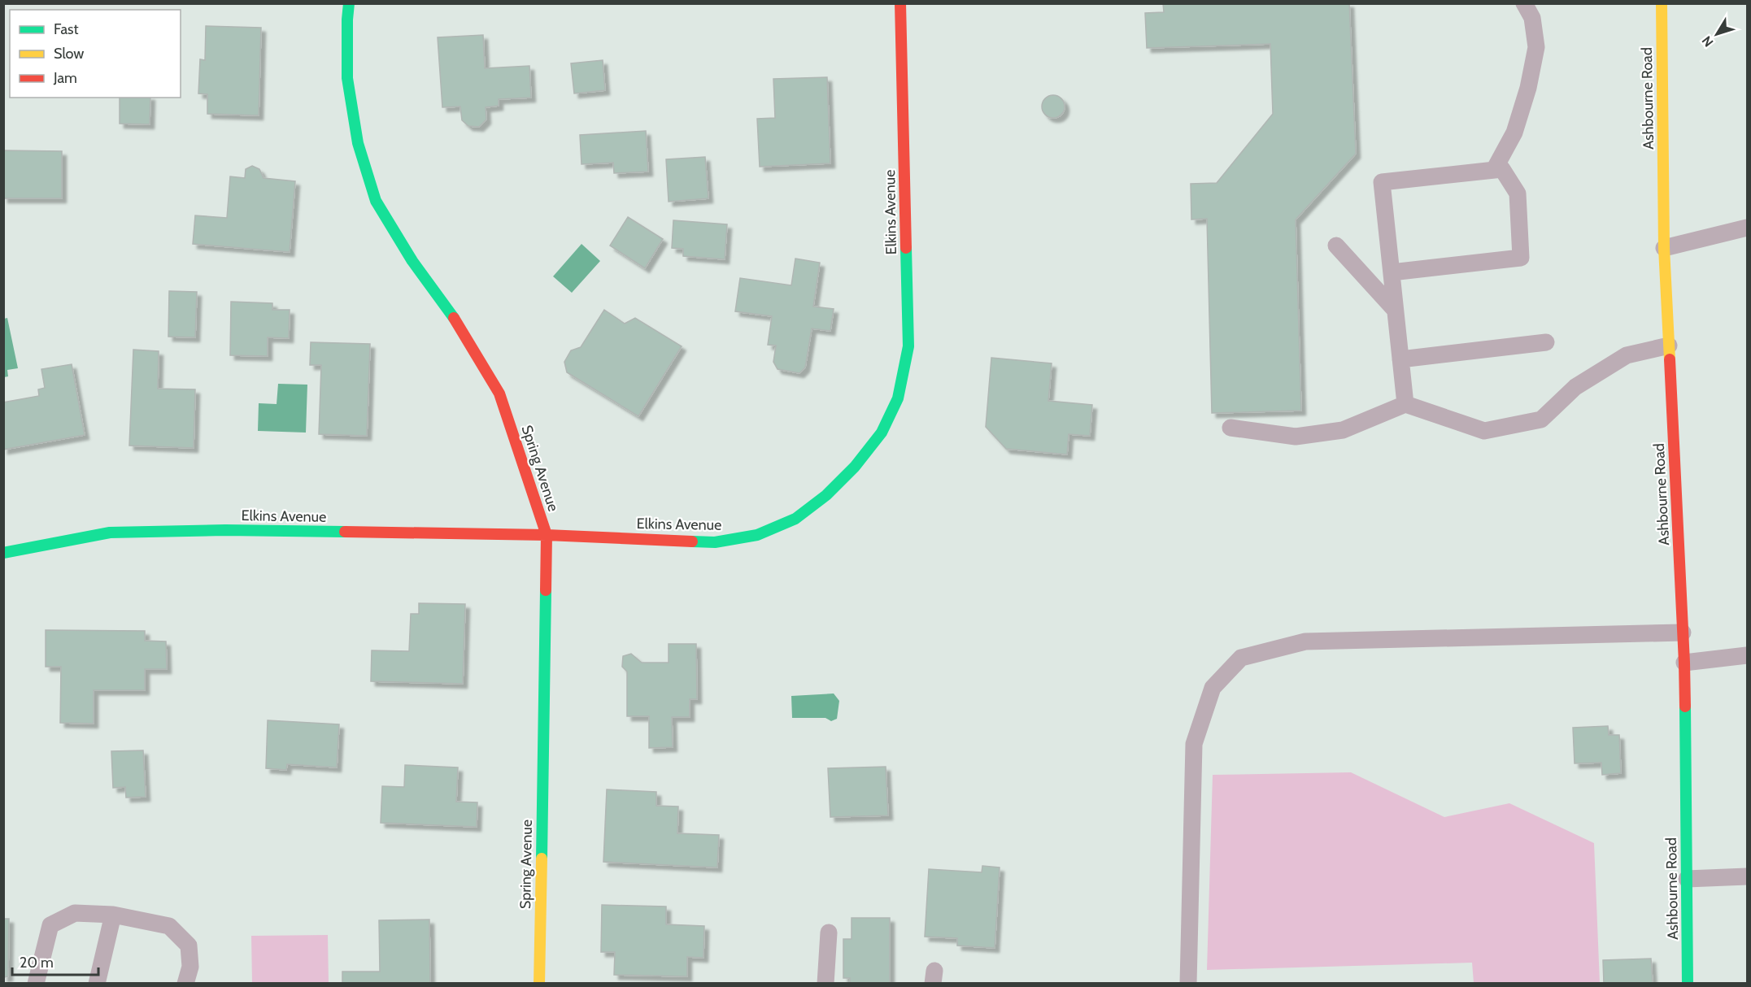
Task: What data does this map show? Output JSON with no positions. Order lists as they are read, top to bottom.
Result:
{
  "streets": {
    "street": ["Ashbourne Road", "Elkins Avenue", "Spring Avenue"]
  },
  "crossings": [
    ["Elkins Avenue", "Spring Avenue"]
  ],
  "legend": ["Fast", "Slow", "Jam"],
  "scale_bar": "20 m",
  "north": "bottom left"
}
